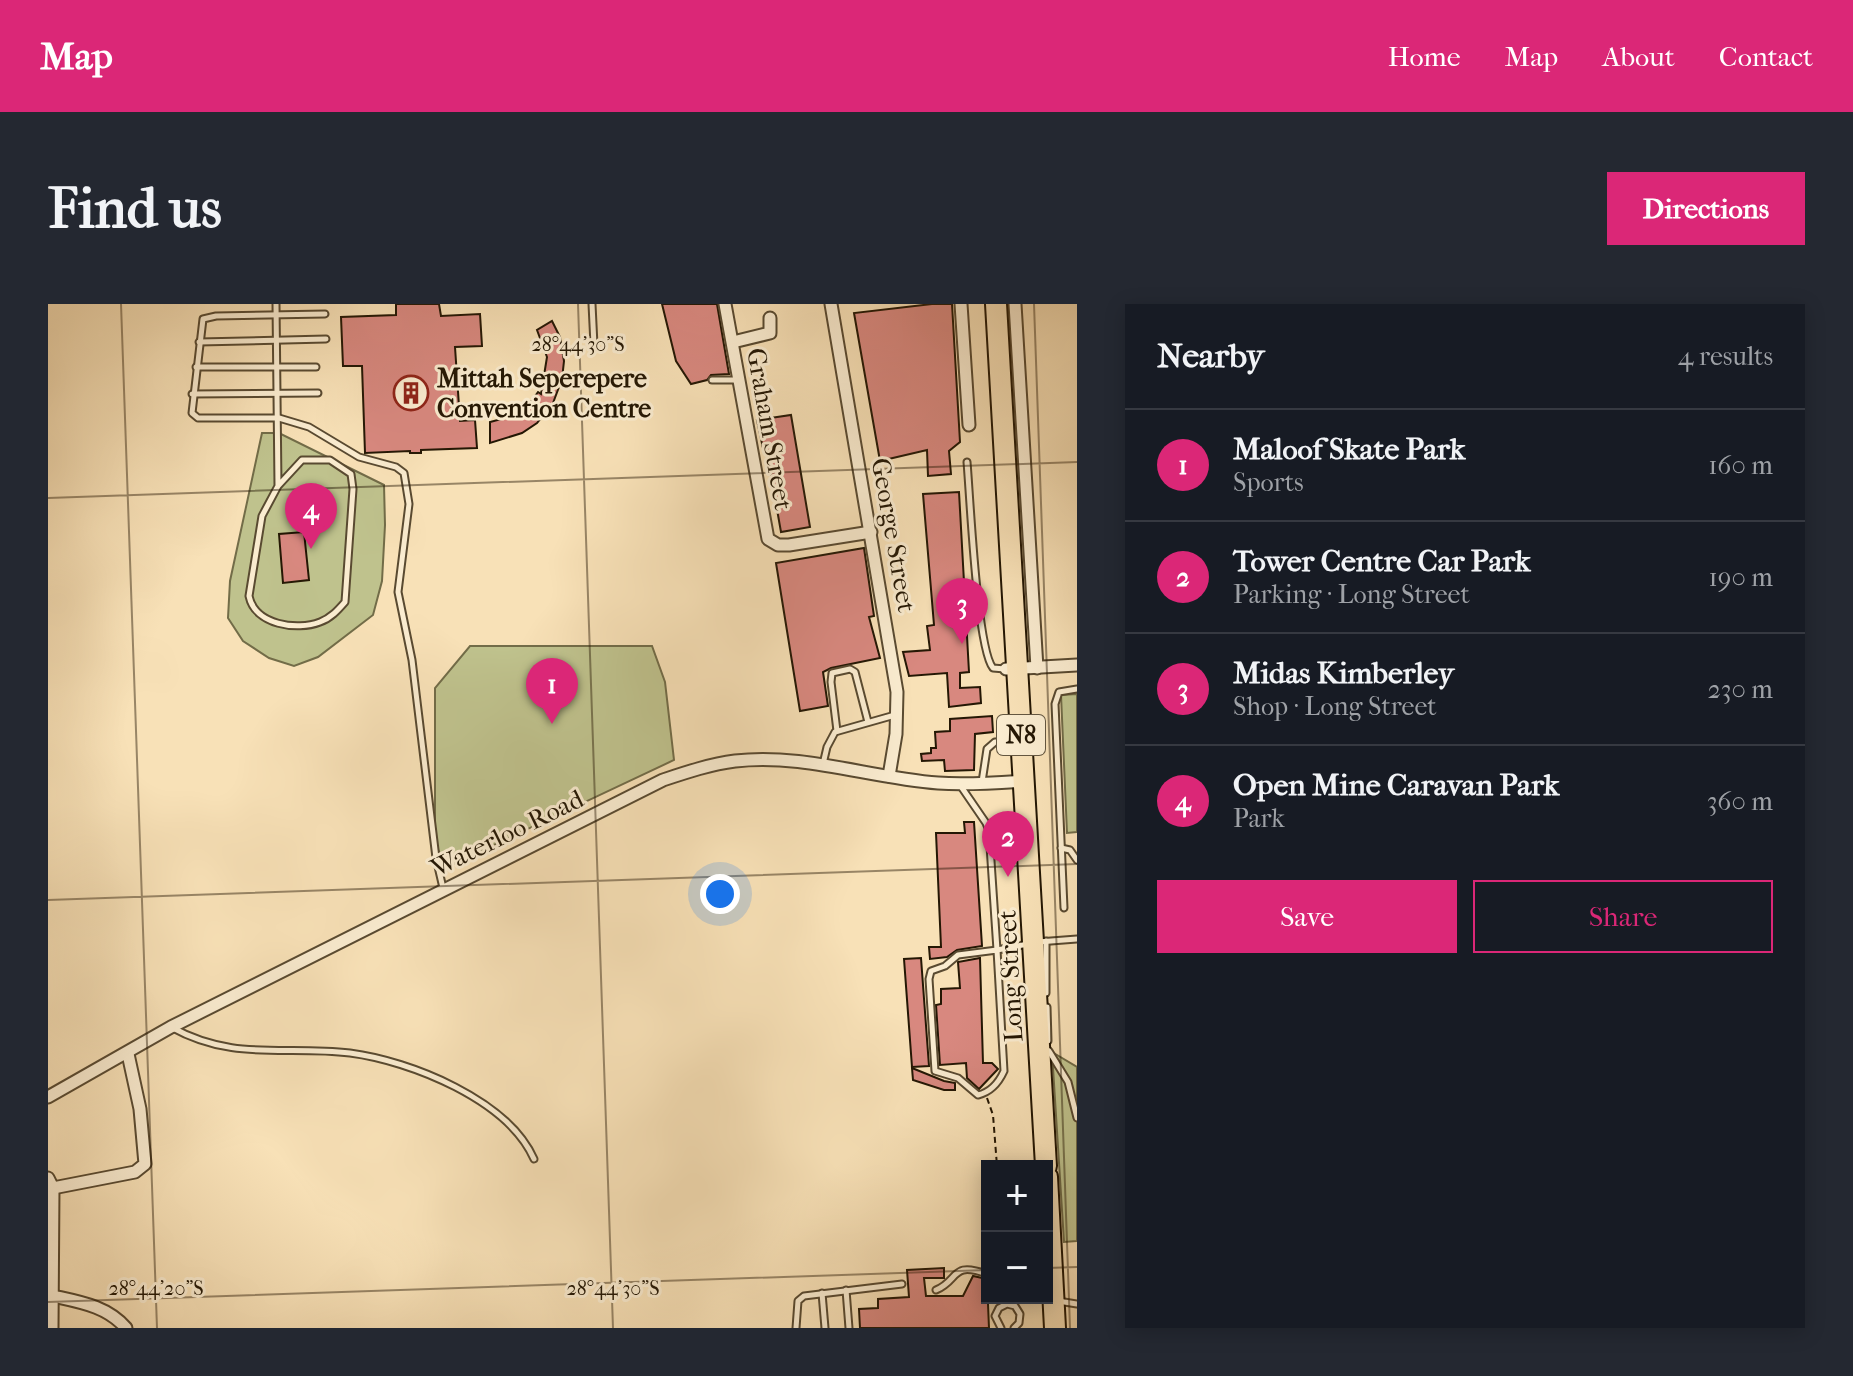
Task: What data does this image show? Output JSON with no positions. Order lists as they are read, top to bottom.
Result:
{
  "streets": {
    "highway": ["N8", "Long Street"],
    "street": ["Graham Street", "George Street", "Waterloo Road"]
  },
  "crossings": [
    ["Graham Street", "George Street"],
    ["George Street", "Waterloo Road"],
    ["Waterloo Road", "Long Street"]
  ],
  "places": {
    "building": ["Mittah Seperepere Convention Centre"]
  },
  "page": {
    "header": "Map",
    "nav": [
      "Home",
      "Map",
      "About",
      "Contact"
    ],
    "buttons": [
      "Directions",
      ["Save", "Share"]
    ],
    "title": "Find us",
    "heading": ["Nearby", "4 results"],
    "list": [
      {
        "mark": "1",
        "name": "Maloof Skate Park",
        "note": "Sports",
        "value": "160 m"
      },
      {
        "mark": "2",
        "name": "Tower Centre Car Park",
        "note": "Parking · Long Street",
        "value": "190 m"
      },
      {
        "mark": "3",
        "name": "Midas Kimberley",
        "note": "Shop · Long Street",
        "value": "230 m"
      },
      {
        "mark": "4",
        "name": "Open Mine Caravan Park",
        "note": "Park",
        "value": "360 m"
      }
    ],
    "pins": [
      "4",
      "3",
      "1",
      "2"
    ],
    "map_buttons": ["+", "−"]
  },
  "coordinates": ["28°44'30\"S", "28°44'20\"S"]
}
